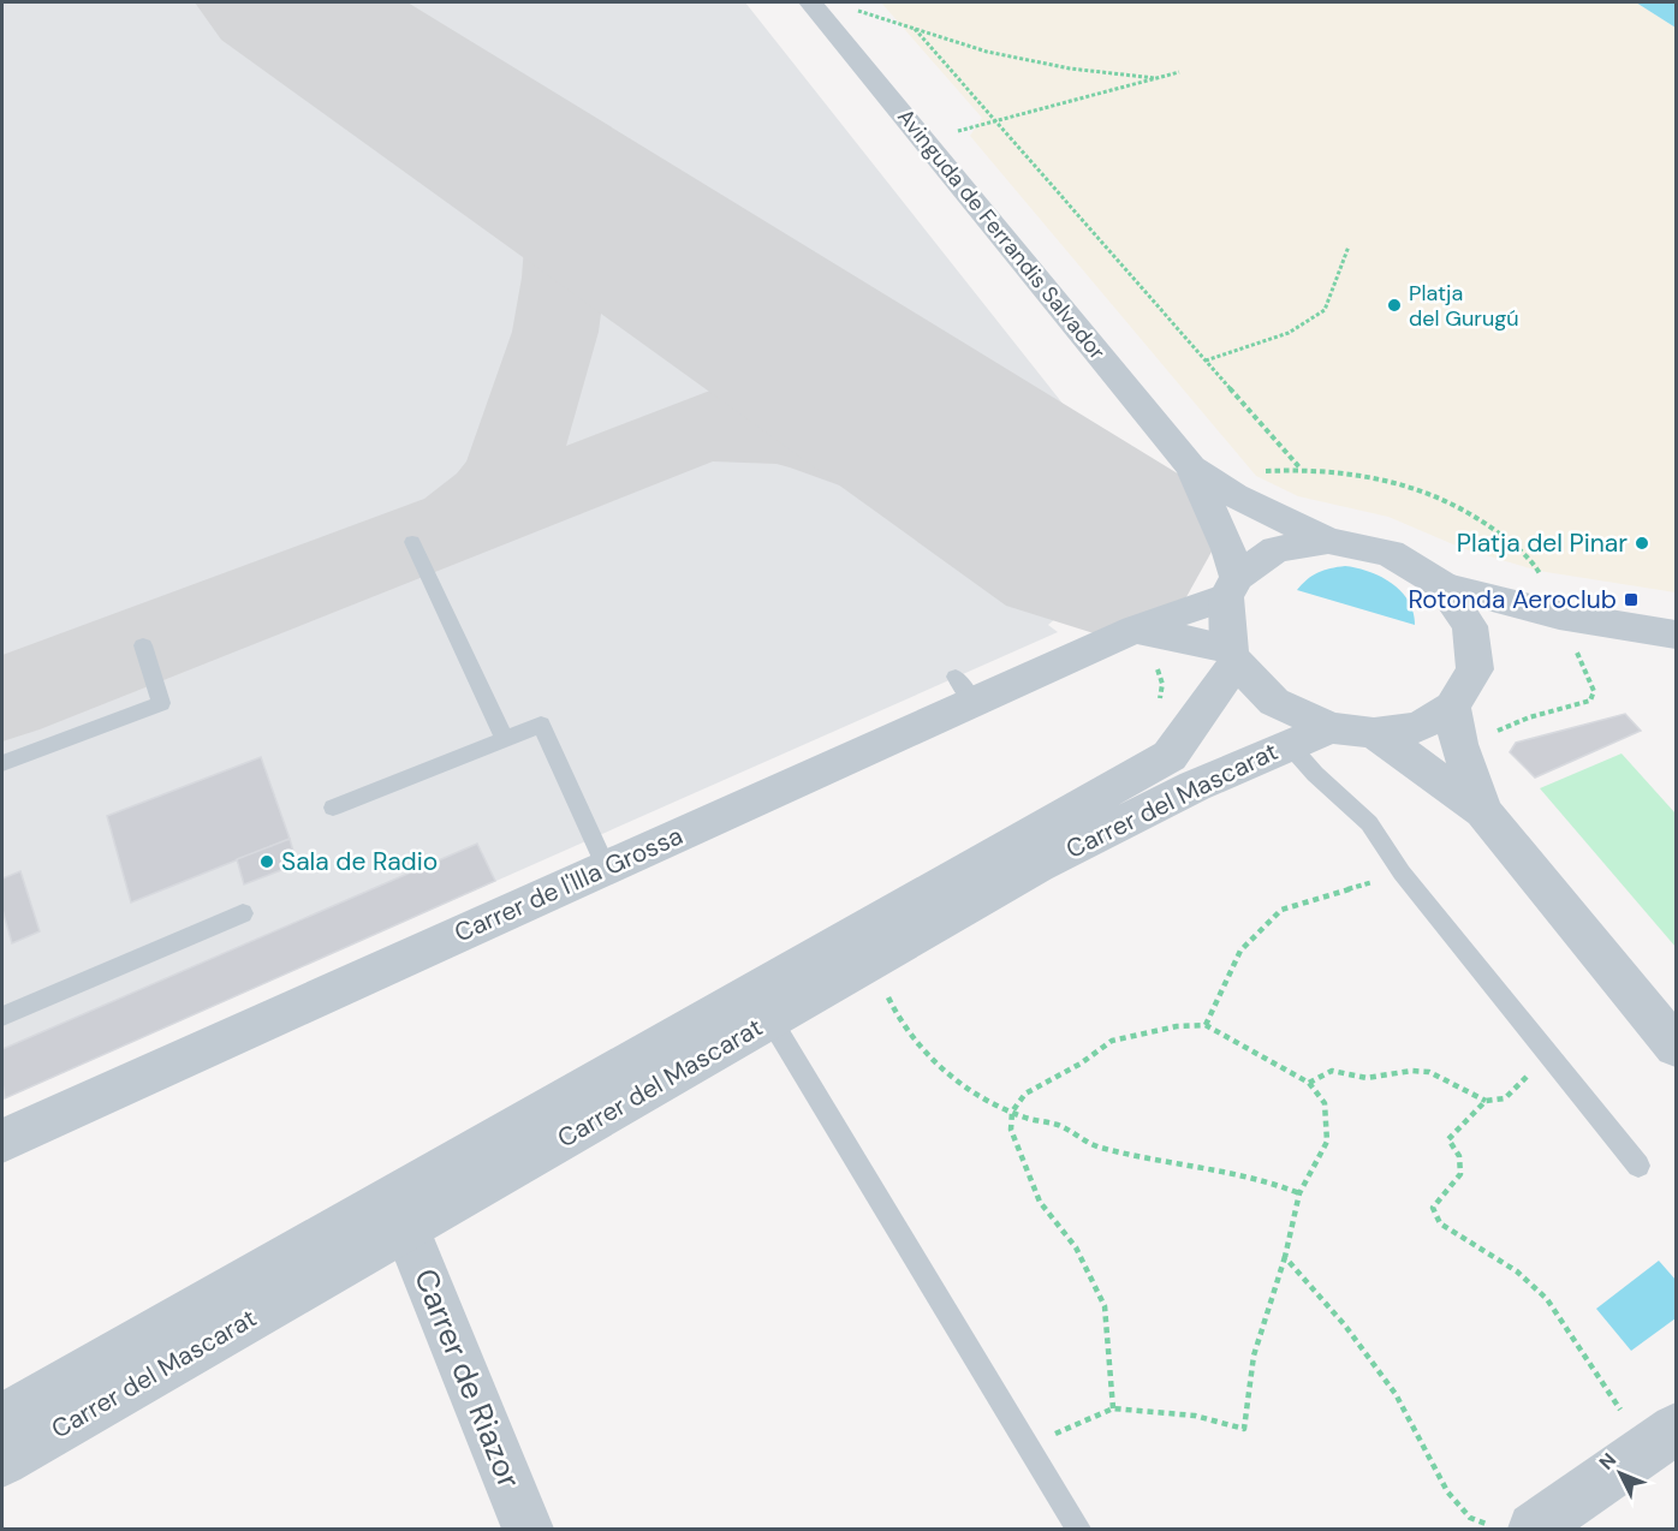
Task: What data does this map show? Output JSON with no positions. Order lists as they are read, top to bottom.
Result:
{
  "streets": {
    "street": [
      "Avinguda de Ferrandis Salvador",
      "Carrer del Mascarat",
      "Carrer de l'Illa Grossa",
      "Carrer de Riazor"
    ]
  },
  "crossings": [
    ["Avinguda de Ferrandis Salvador", "Carrer del Mascarat"],
    ["Avinguda de Ferrandis Salvador", "Carrer de l'Illa Grossa"],
    ["Carrer del Mascarat", "Carrer de l'Illa Grossa"],
    ["Carrer del Mascarat", "Carrer de Riazor"]
  ],
  "places": {
    "other": ["Platja del Gurugú", "Platja del Pinar", "Sala de Radio"],
    "transit": ["Rotonda Aeroclub"]
  },
  "north": "top left"
}
